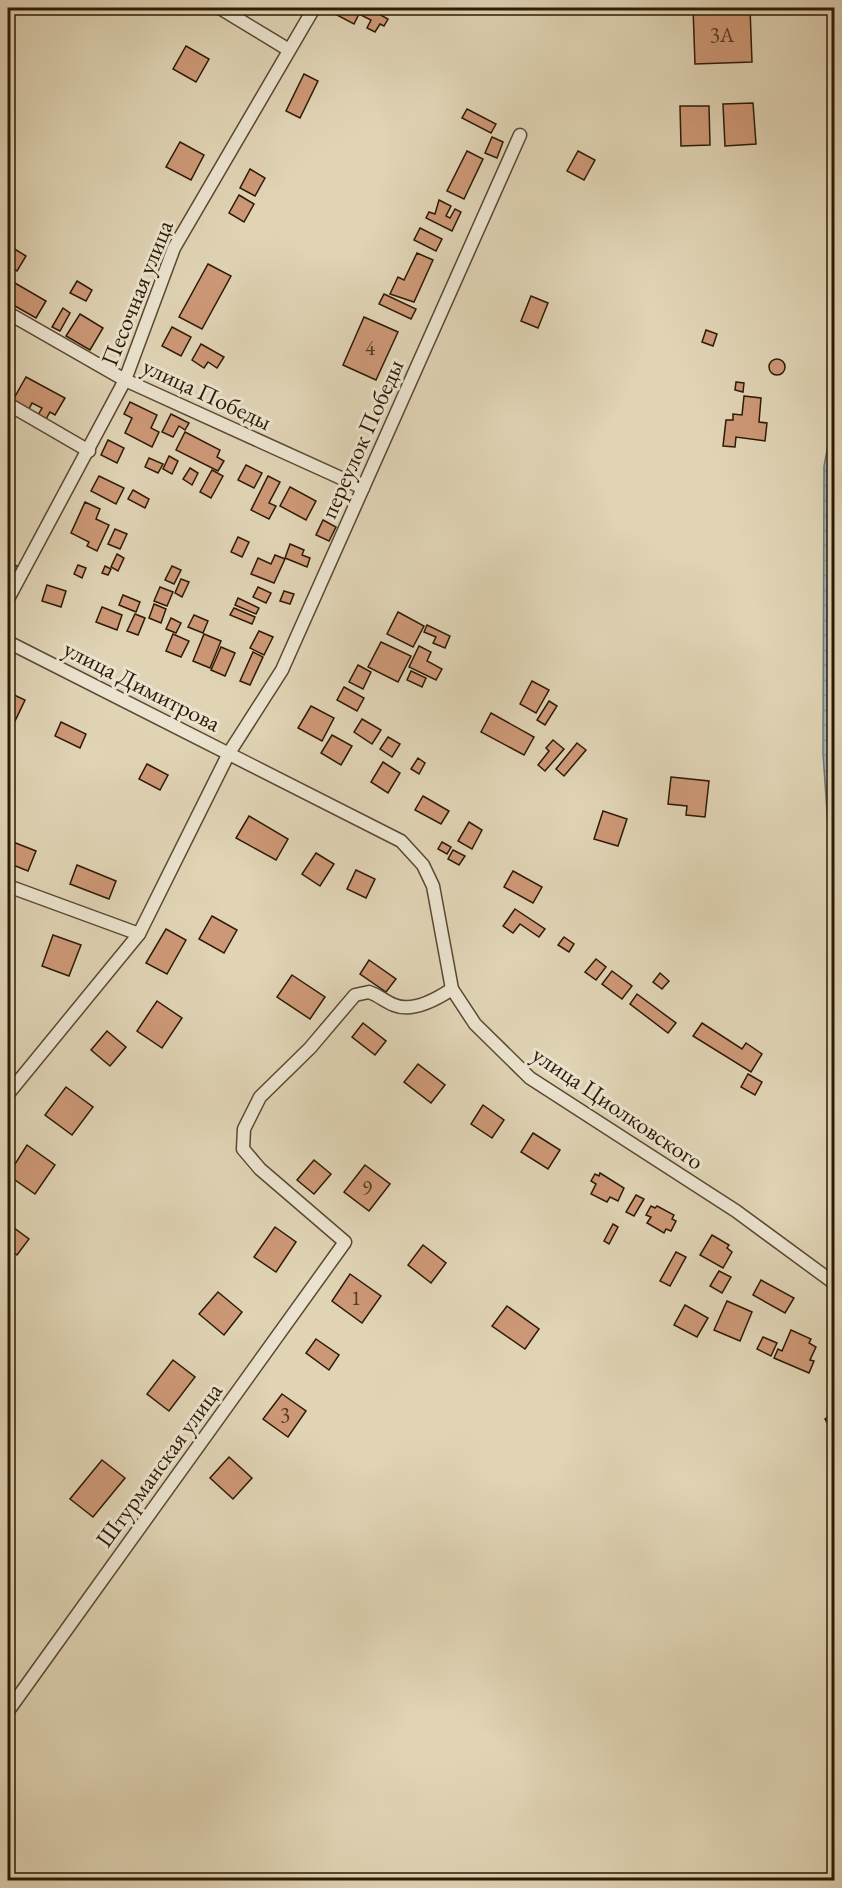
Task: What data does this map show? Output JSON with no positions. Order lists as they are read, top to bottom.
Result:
{
  "streets": {
    "street": [
      "Песочная улица",
      "улица Победы",
      "переулок Победы",
      "улица Димитрова",
      "улица Циолковского",
      "Штурманская улица"
    ]
  },
  "crossings": [
    ["Песочная улица", "улица Победы"],
    ["улица Победы", "переулок Победы"],
    ["переулок Победы", "улица Димитрова"],
    ["улица Димитрова", "улица Циолковского"],
    ["улица Циолковского", "Штурманская улица"]
  ],
  "house_numbers": [
    "3А",
    "4",
    "9",
    "1",
    "3"
  ]
}
